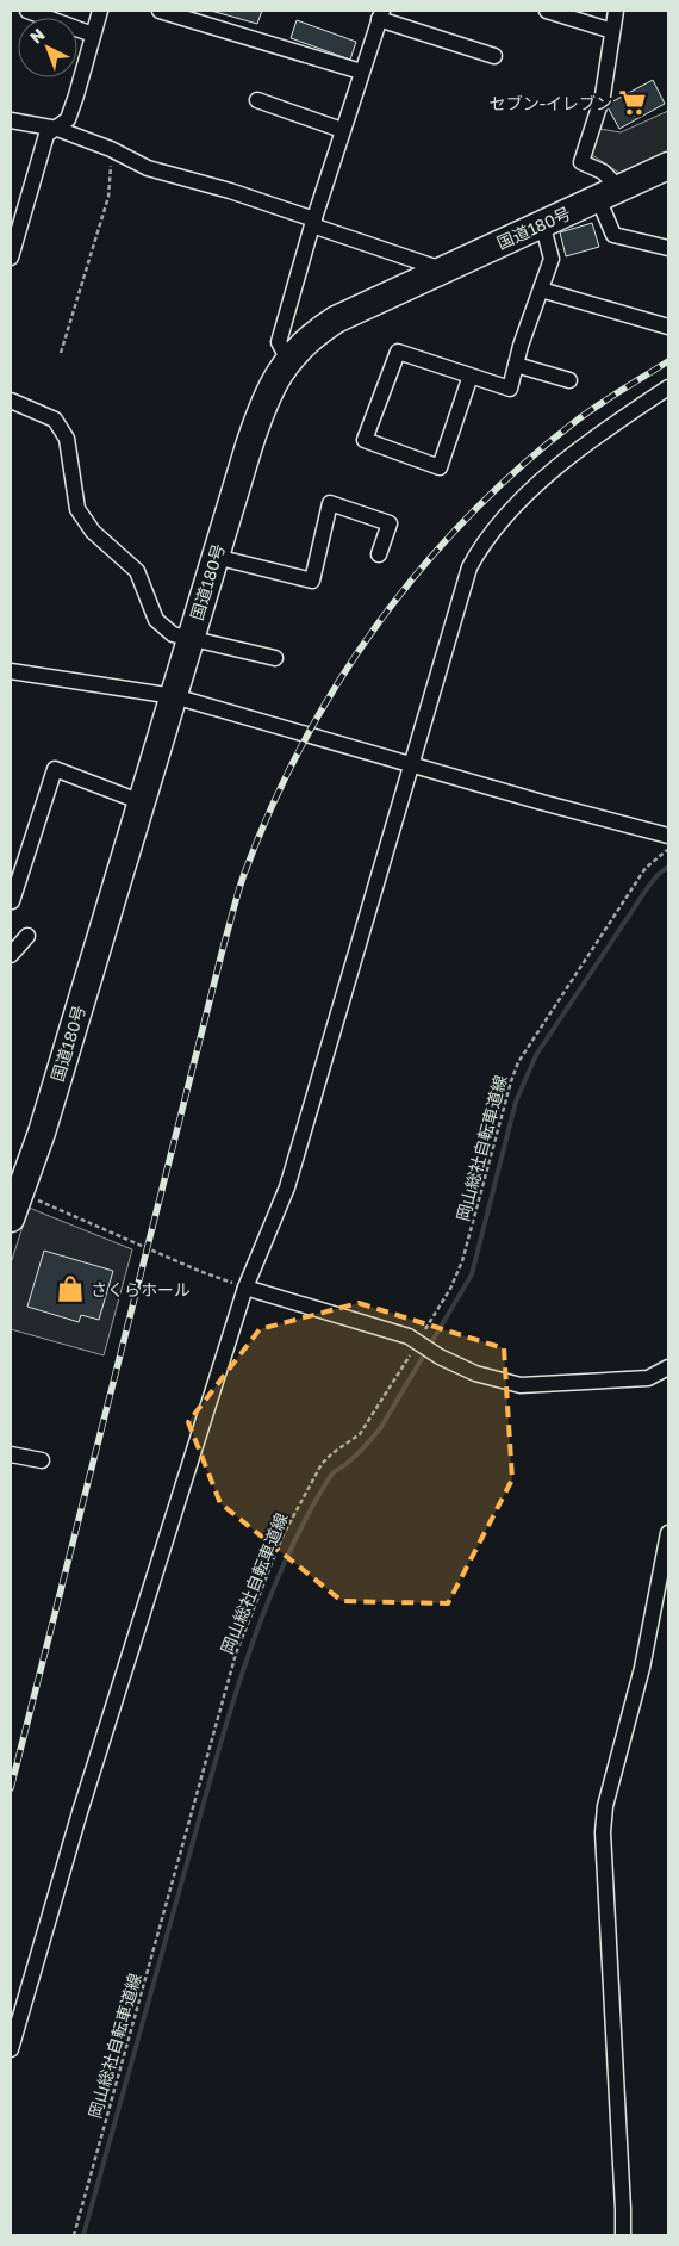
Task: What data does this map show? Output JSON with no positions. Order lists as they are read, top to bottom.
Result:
{
  "streets": {
    "highway": ["国道180号"],
    "path": ["岡山総社自転車道線"]
  },
  "places": {
    "supermarket": ["セブン-イレブン"],
    "shop": ["さくらホール"]
  },
  "north": "top left"
}
